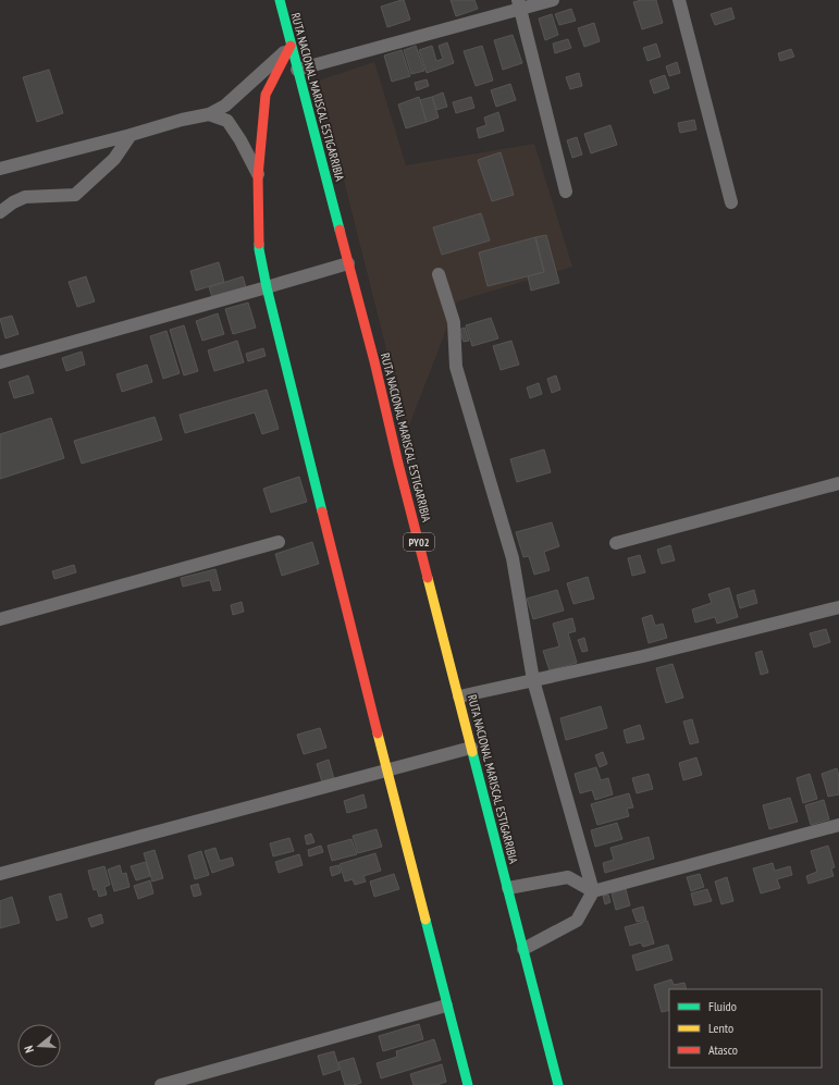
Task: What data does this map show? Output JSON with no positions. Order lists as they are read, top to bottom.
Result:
{
  "streets": {
    "main road": ["RUTA NACIONAL MARISCAL ESTIGARRIBIA", "PY02"]
  },
  "legend": ["Fluido", "Lento", "Atasco"],
  "north": "left"
}
